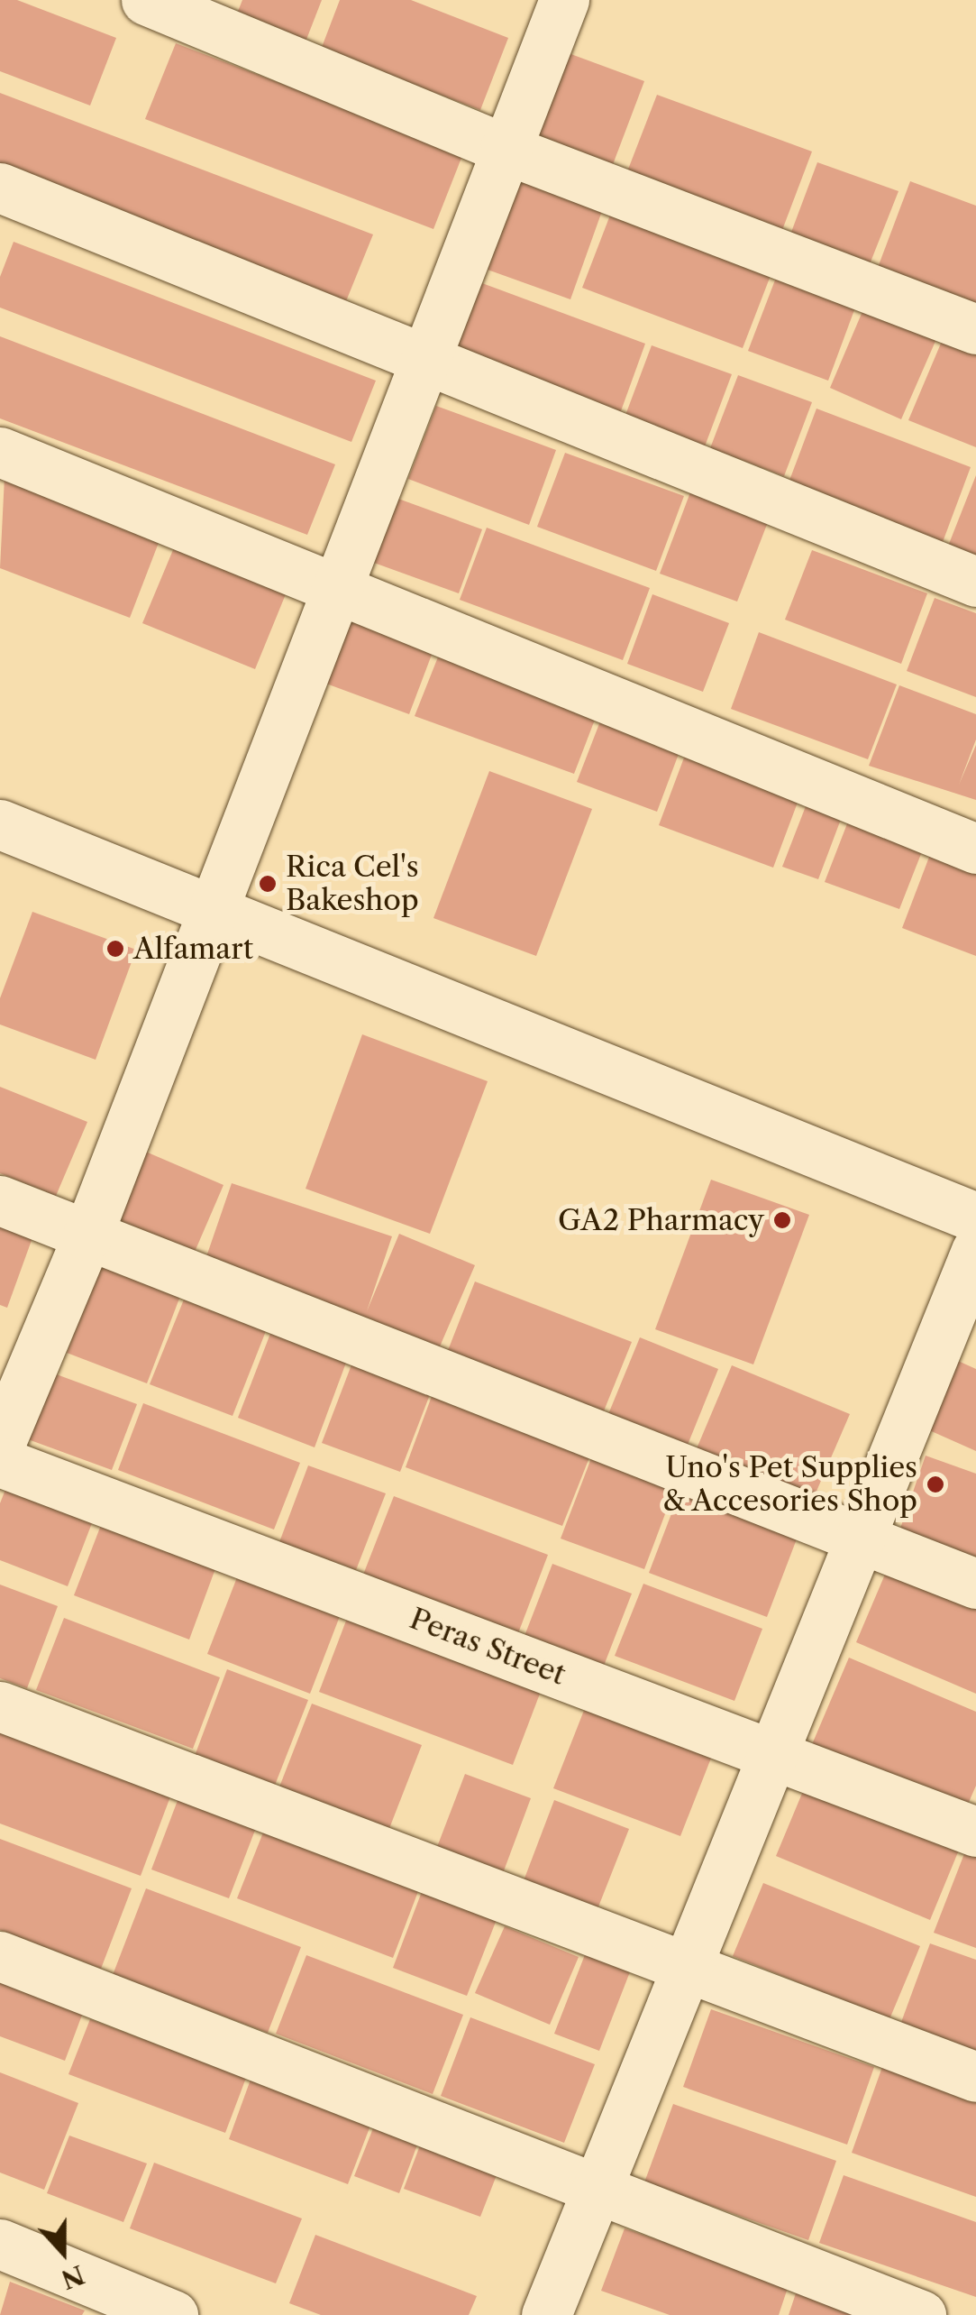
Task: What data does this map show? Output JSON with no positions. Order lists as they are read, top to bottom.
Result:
{
  "streets": {
    "street": ["Peras Street"]
  },
  "places": [
    "Rica Cel's Bakeshop",
    "Alfamart",
    "GA2 Pharmacy",
    "Uno's Pet Supplies & Accesories Shop"
  ],
  "north": "bottom"
}
